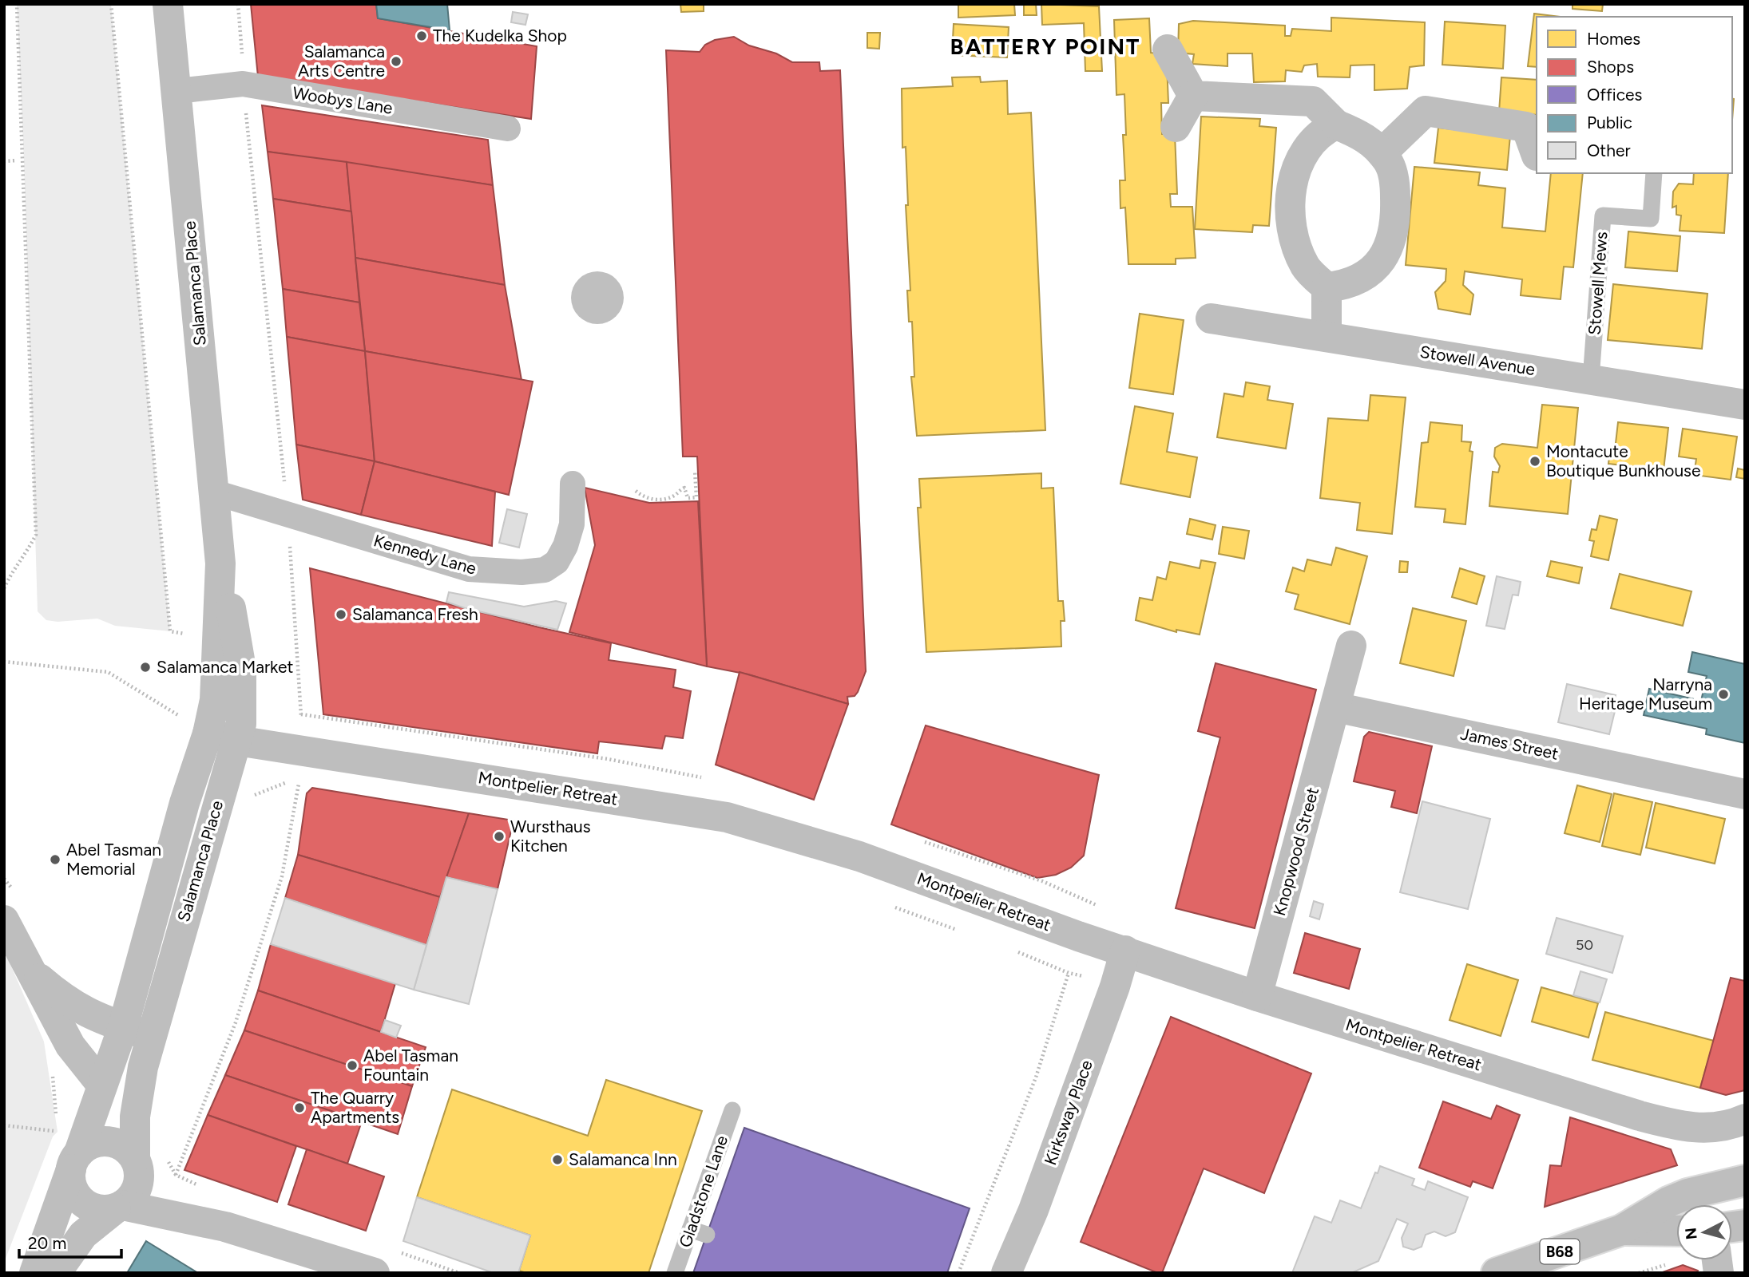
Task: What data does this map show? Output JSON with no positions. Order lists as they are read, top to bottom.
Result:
{
  "streets": {
    "street": [
      "Woobys Lane",
      "Salamanca Place",
      "Stowell Avenue",
      "Kennedy Lane",
      "James Street",
      "Montpelier Retreat",
      "Knopwood Street",
      "Kirksway Place",
      "B68"
    ],
    "lane": ["Stowell Mews", "Gladstone Lane"]
  },
  "crossings": [
    ["Woobys Lane", "Salamanca Place"],
    ["Salamanca Place", "Kennedy Lane"],
    ["Salamanca Place", "Montpelier Retreat"],
    ["Stowell Mews", "Stowell Avenue"],
    ["James Street", "Knopwood Street"],
    ["Montpelier Retreat", "Knopwood Street"],
    ["Montpelier Retreat", "Kirksway Place"]
  ],
  "districts": ["BATTERY POINT"],
  "places": [
    "The Kudelka Shop",
    "Salamanca Arts Centre",
    "Montacute Boutique Bunkhouse",
    "Salamanca Fresh",
    "Salamanca Market",
    "Narryna Heritage Museum",
    "Wursthaus Kitchen",
    "Abel Tasman Memorial",
    "Abel Tasman Fountain",
    "The Quarry Apartments",
    "Salamanca Inn"
  ],
  "house_numbers": ["50"],
  "legend": [
    "Homes",
    "Shops",
    "Offices",
    "Public",
    "Other"
  ],
  "scale_bar": "20 m",
  "north": "left"
}
